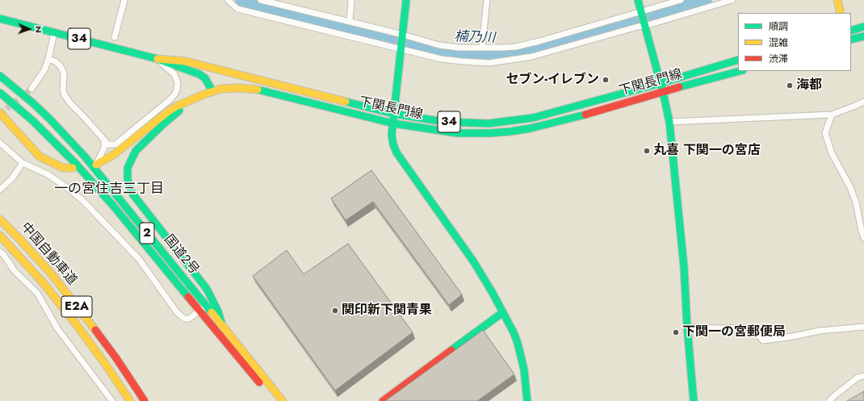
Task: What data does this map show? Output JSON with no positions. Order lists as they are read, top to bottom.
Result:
{
  "streets": {
    "main road": [
      "34",
      "下関長門線",
      "2",
      "中国自動車道",
      "国道2号",
      "E2A"
    ]
  },
  "districts": ["一の宮住吉三丁目"],
  "water": ["楠乃川"],
  "places": [
    "セブン-イレブン",
    "海都",
    "丸喜 下関一の宮店",
    "関印新下関青果",
    "下関一の宮郵便局"
  ],
  "legend": ["順調", "混雑", "渋滞"],
  "north": "right"
}
